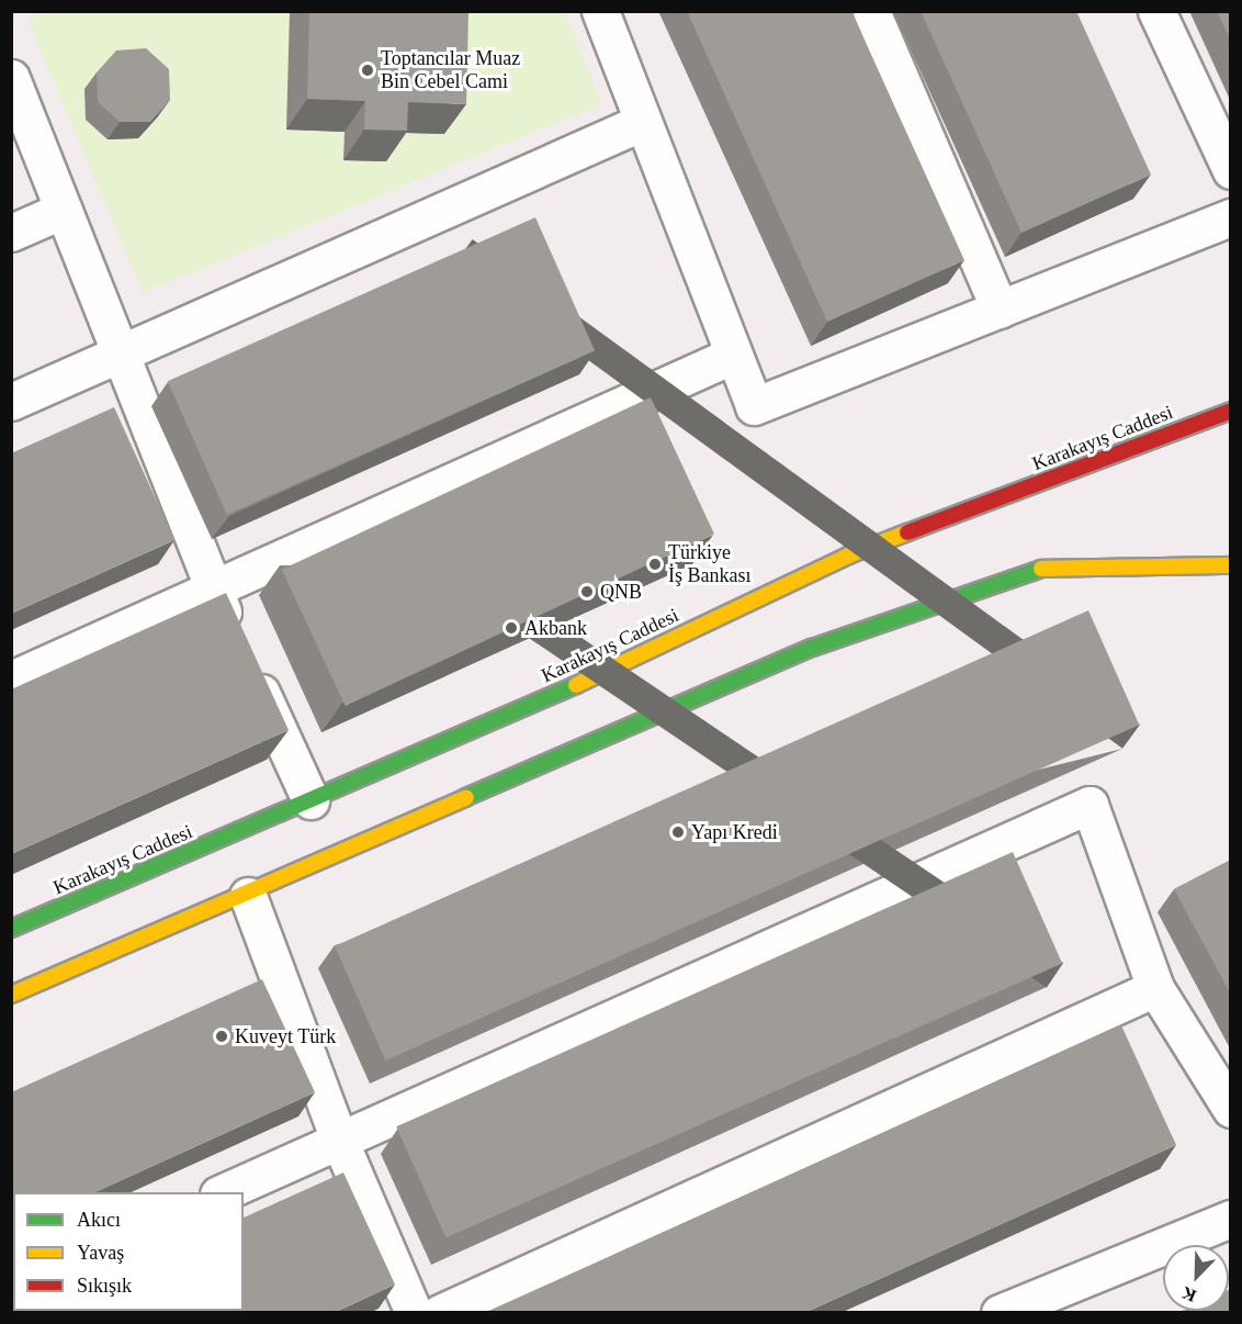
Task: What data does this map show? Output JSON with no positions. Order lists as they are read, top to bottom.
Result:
{
  "streets": {
    "main road": ["Karakayış Caddesi"]
  },
  "places": [
    "Toptancılar Muaz Bin Cebel Cami",
    "Türkiye İş Bankası",
    "QNB",
    "Akbank",
    "Yapı Kredi",
    "Kuveyt Türk"
  ],
  "legend": ["Akıcı", "Yavaş", "Sıkışık"],
  "north": "bottom left"
}
